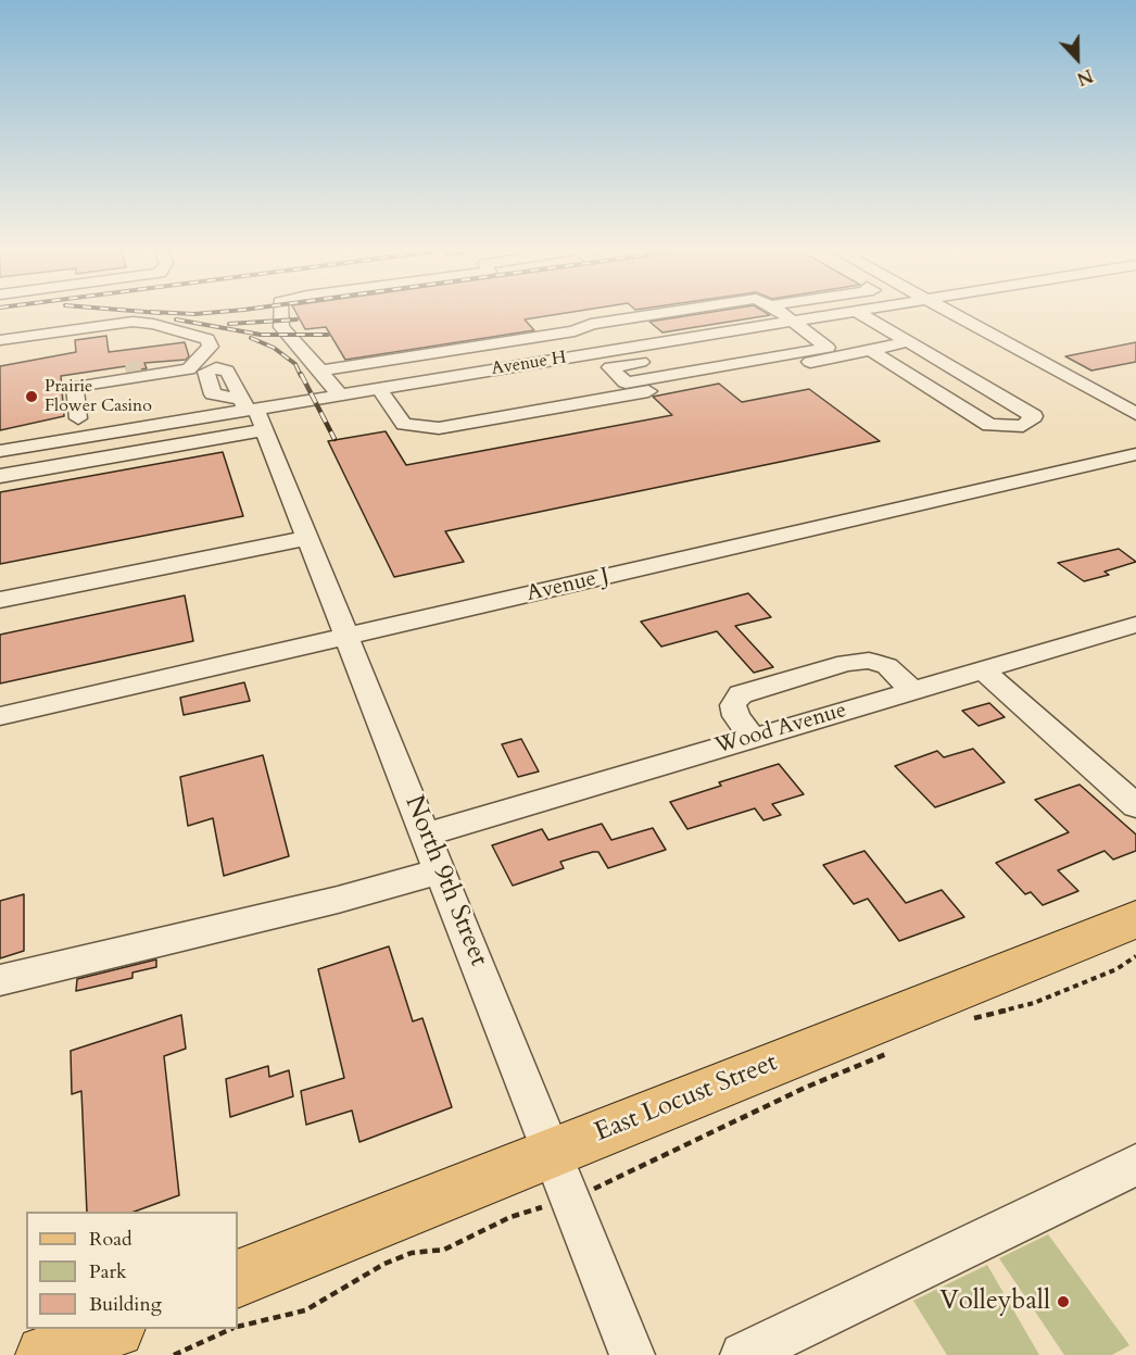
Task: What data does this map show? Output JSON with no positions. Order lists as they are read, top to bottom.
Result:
{
  "streets": {
    "main road": ["East Locust Street"],
    "street": [
      "Avenue H",
      "Avenue J",
      "Wood Avenue",
      "North 9th Street"
    ]
  },
  "crossings": [
    ["Avenue H", "North 9th Street"],
    ["Avenue J", "North 9th Street"],
    ["Wood Avenue", "North 9th Street"],
    ["North 9th Street", "East Locust Street"]
  ],
  "places": ["Prairie Flower Casino", "Volleyball"],
  "legend": ["Road", "Park", "Building"],
  "north": "bottom"
}
